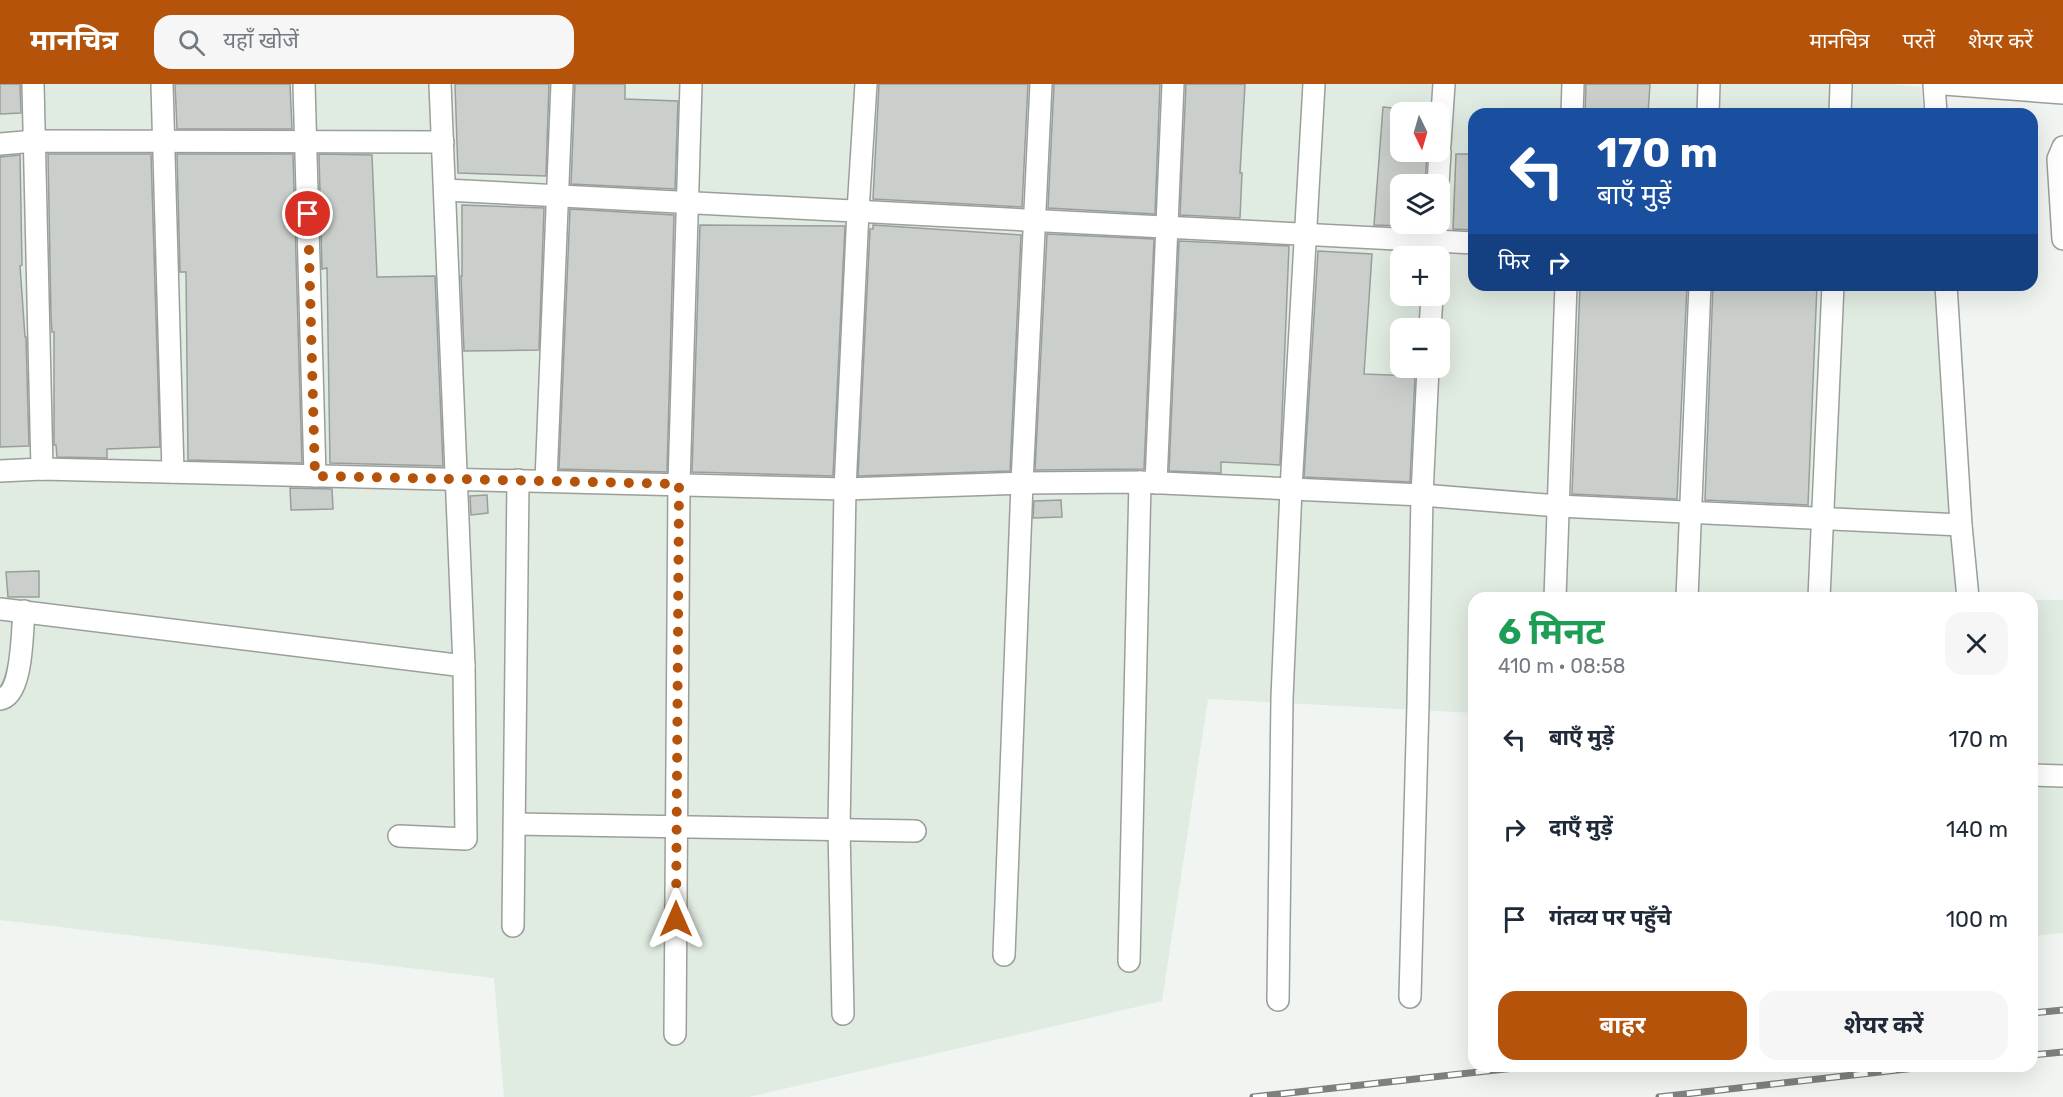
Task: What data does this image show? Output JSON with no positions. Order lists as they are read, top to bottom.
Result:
{
  "north": "bottom",
  "page": {
    "header": "मानचित्र",
    "search": "यहाँ खोजें",
    "nav": ["मानचित्र", "परतें", "शेयर करें"],
    "map_buttons": ["+", "−"],
    "turn": ["170 m", "बाएँ मुड़ें"],
    "then": "फिर",
    "heading": ["6 मिनट", "410 m · 08:58"],
    "list": [
      {
        "name": "बाएँ मुड़ें",
        "value": "170 m"
      },
      {
        "name": "दाएँ मुड़ें",
        "value": "140 m"
      },
      {
        "name": "गंतव्य पर पहुँचे",
        "value": "100 m"
      }
    ],
    "buttons": ["बाहर", "शेयर करें"]
  }
}
